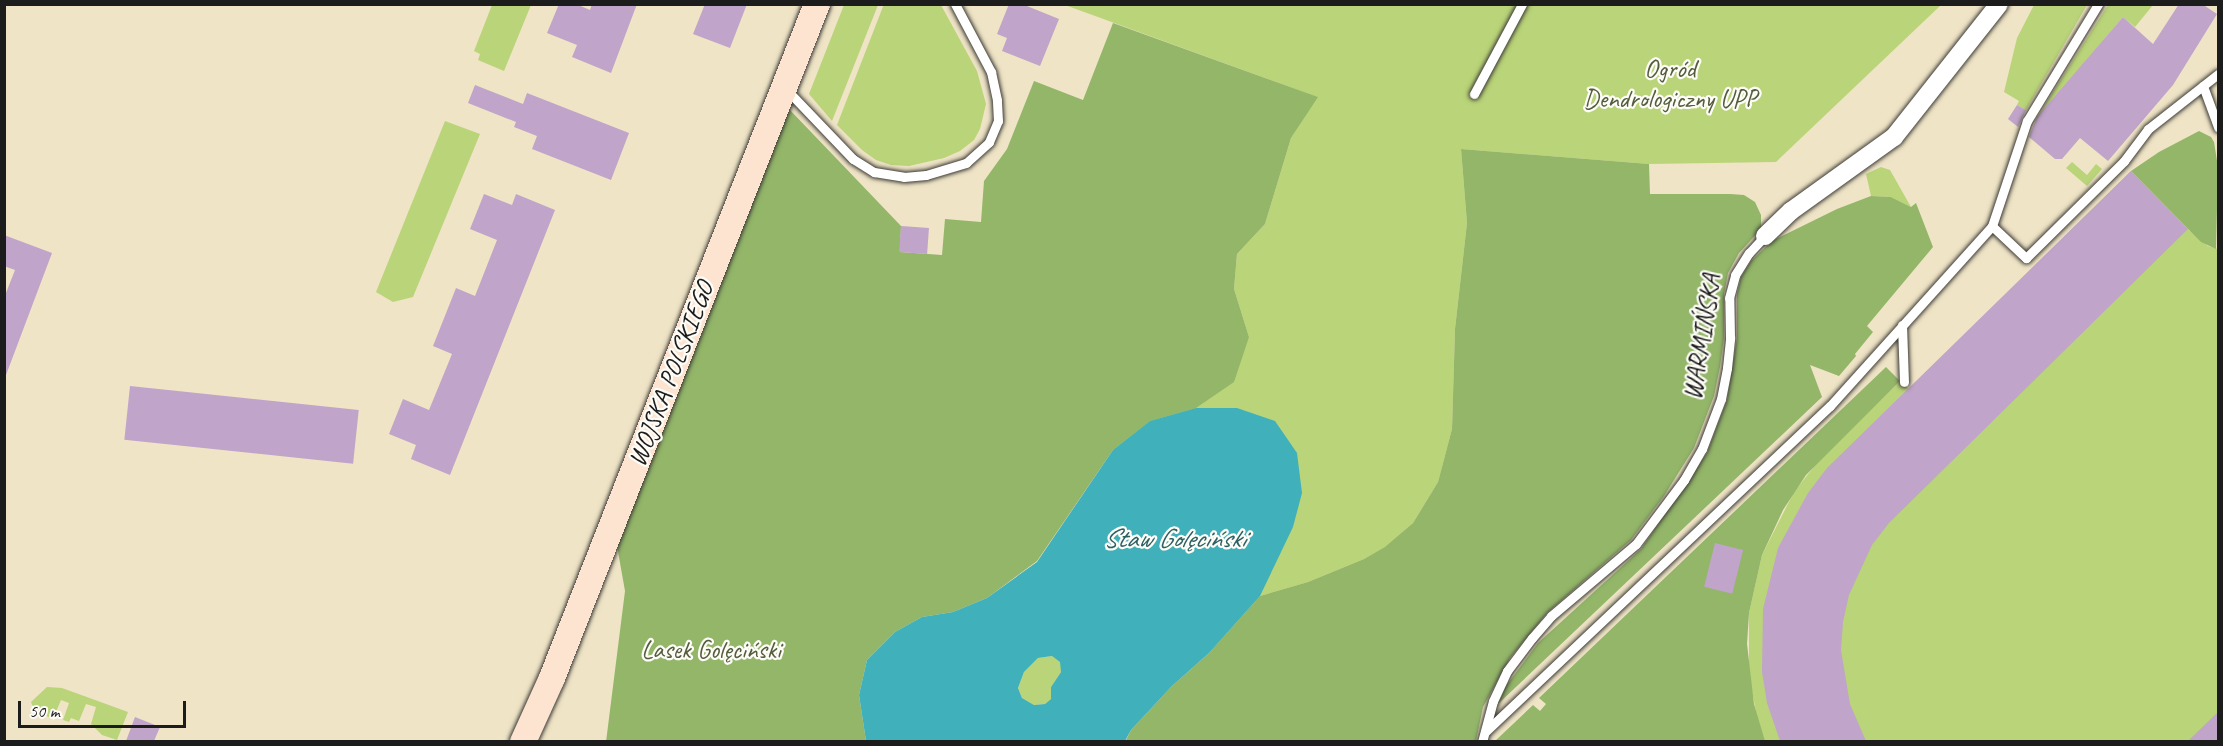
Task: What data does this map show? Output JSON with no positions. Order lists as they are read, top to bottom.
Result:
{
  "streets": {
    "street": ["WARMIŃSKA", "WOJSKA POLSKIEGO"]
  },
  "water": ["Staw Golęciński"],
  "parks": ["Ogród Dendrologiczny UPP", "Lasek Golęciński"],
  "scale_bar": "50 m"
}
